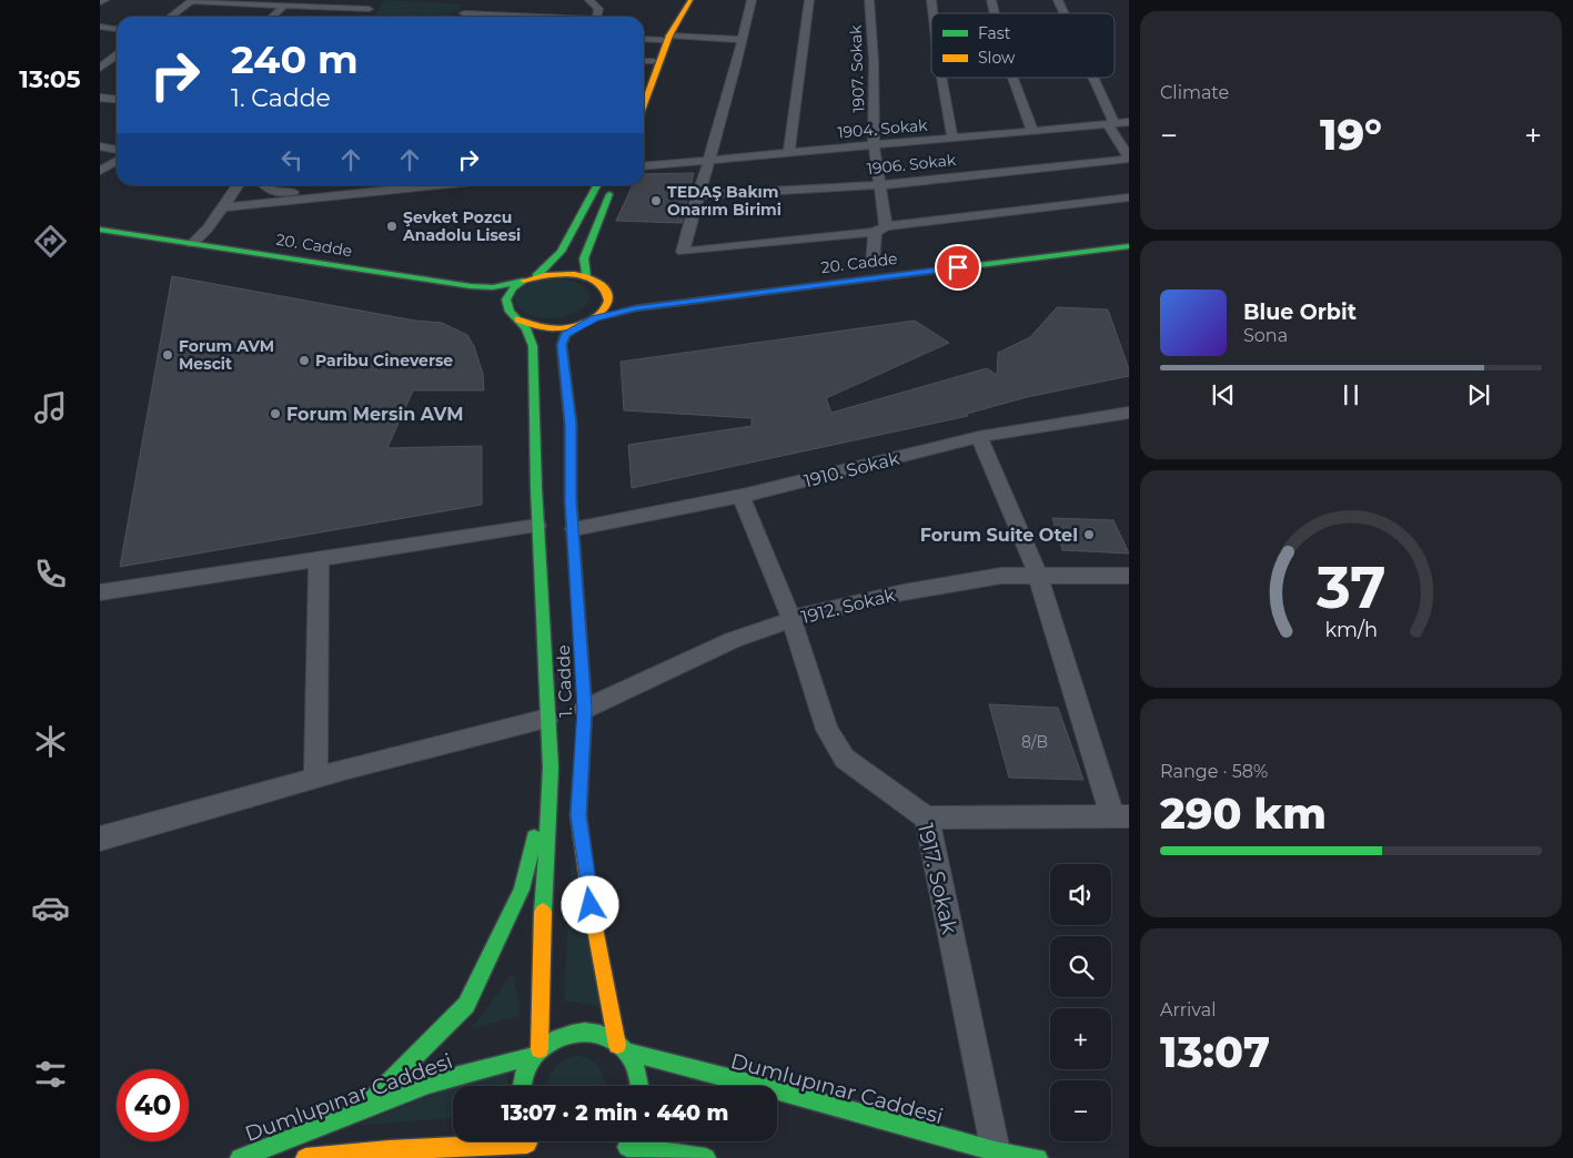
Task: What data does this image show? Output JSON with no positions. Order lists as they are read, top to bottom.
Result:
{
  "streets": {
    "street": [
      "1907. Sokak",
      "1904. Sokak",
      "1906. Sokak",
      "20. Cadde",
      "1910. Sokak",
      "1912. Sokak",
      "1. Cadde",
      "1917. Sokak",
      "Dumlupınar Caddesi"
    ]
  },
  "crossings": [
    ["1907. Sokak", "1904. Sokak"],
    ["1907. Sokak", "1906. Sokak"],
    ["20. Cadde", "1. Cadde"],
    ["1910. Sokak", "1. Cadde"],
    ["1910. Sokak", "1917. Sokak"],
    ["1912. Sokak", "1. Cadde"],
    ["1912. Sokak", "1917. Sokak"],
    ["1. Cadde", "Dumlupınar Caddesi"],
    ["1917. Sokak", "Dumlupınar Caddesi"]
  ],
  "places": [
    "TEDAŞ Bakım Onarım Birimi",
    "Şevket Pozcu Anadolu Lisesi",
    "Forum AVM Mescit",
    "Paribu Cineverse",
    "Forum Mersin AVM",
    "Forum Suite Otel"
  ],
  "house_numbers": ["8/B"],
  "legend": ["Fast", "Slow"],
  "page": {
    "tabs": "13:05",
    "tile": [
      "Climate",
      ["Range · 58%", "290 km"],
      ["Arrival", "13:07"]
    ],
    "turn": ["240 m", "1. Cadde"],
    "heat": ["−", "19°", "+"],
    "song": ["Blue Orbit", "Sona"],
    "map_buttons": ["+", "−"],
    "limit": "40",
    "trip": "13:07 · 2 min · 440 m",
    "gauge": ["37", "km/h"]
  }
}
